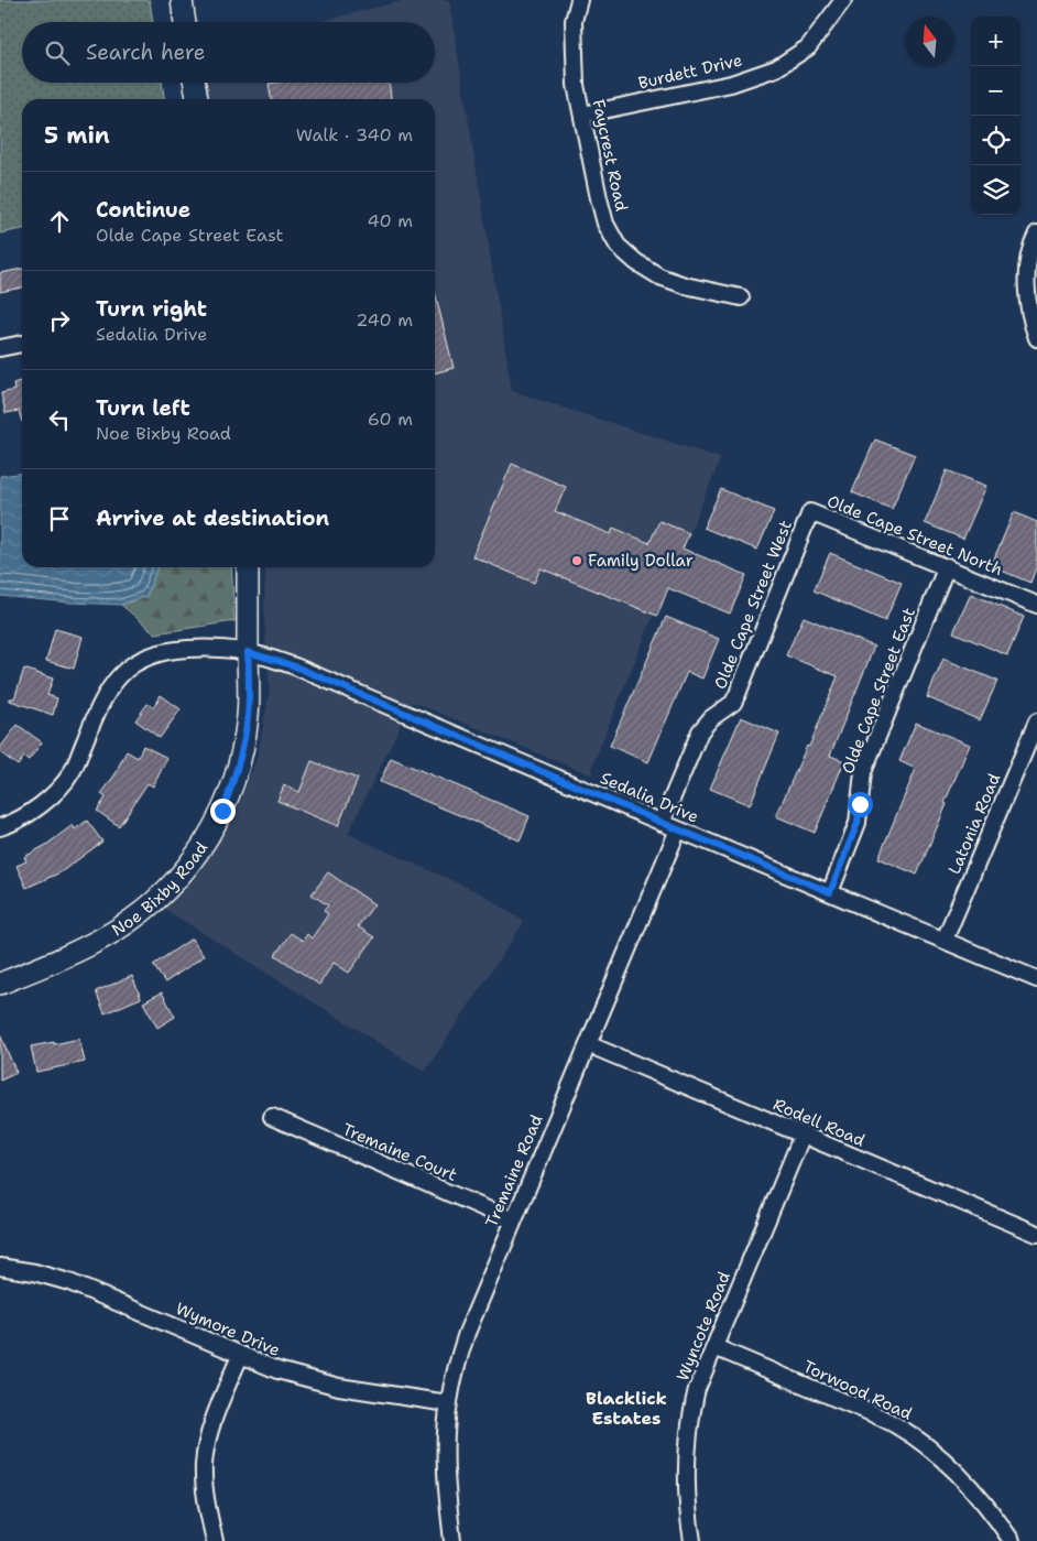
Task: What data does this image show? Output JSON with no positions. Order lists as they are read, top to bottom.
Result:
{
  "streets": {
    "street": [
      "Burdett Drive",
      "Faycrest Road",
      "Olde Cape Street North",
      "Olde Cape Street West",
      "Olde Cape Street East",
      "Sedalia Drive",
      "Latonia Road",
      "Noe Bixby Road",
      "Rodell Road",
      "Tremaine Court",
      "Tremaine Road",
      "Wyncote Road",
      "Wymore Drive",
      "Torwood Road"
    ]
  },
  "crossings": [
    ["Burdett Drive", "Faycrest Road"],
    ["Olde Cape Street North", "Olde Cape Street West"],
    ["Olde Cape Street North", "Olde Cape Street East"],
    ["Olde Cape Street West", "Sedalia Drive"],
    ["Olde Cape Street East", "Sedalia Drive"],
    ["Sedalia Drive", "Latonia Road"],
    ["Sedalia Drive", "Noe Bixby Road"],
    ["Sedalia Drive", "Tremaine Road"],
    ["Rodell Road", "Tremaine Road"],
    ["Rodell Road", "Wyncote Road"],
    ["Tremaine Court", "Tremaine Road"],
    ["Tremaine Road", "Wymore Drive"],
    ["Wyncote Road", "Torwood Road"]
  ],
  "districts": ["Blacklick Estates"],
  "places": ["Family Dollar"],
  "north": "top",
  "page": {
    "map_buttons": ["+", "−"],
    "search": "Search here",
    "heading": ["5 min", "Walk · 340 m"],
    "list": [
      ["Continue", "Olde Cape Street East", "40 m"],
      ["Turn right", "Sedalia Drive", "240 m"],
      ["Turn left", "Noe Bixby Road", "60 m"],
      "Arrive at destination"
    ]
  }
}
